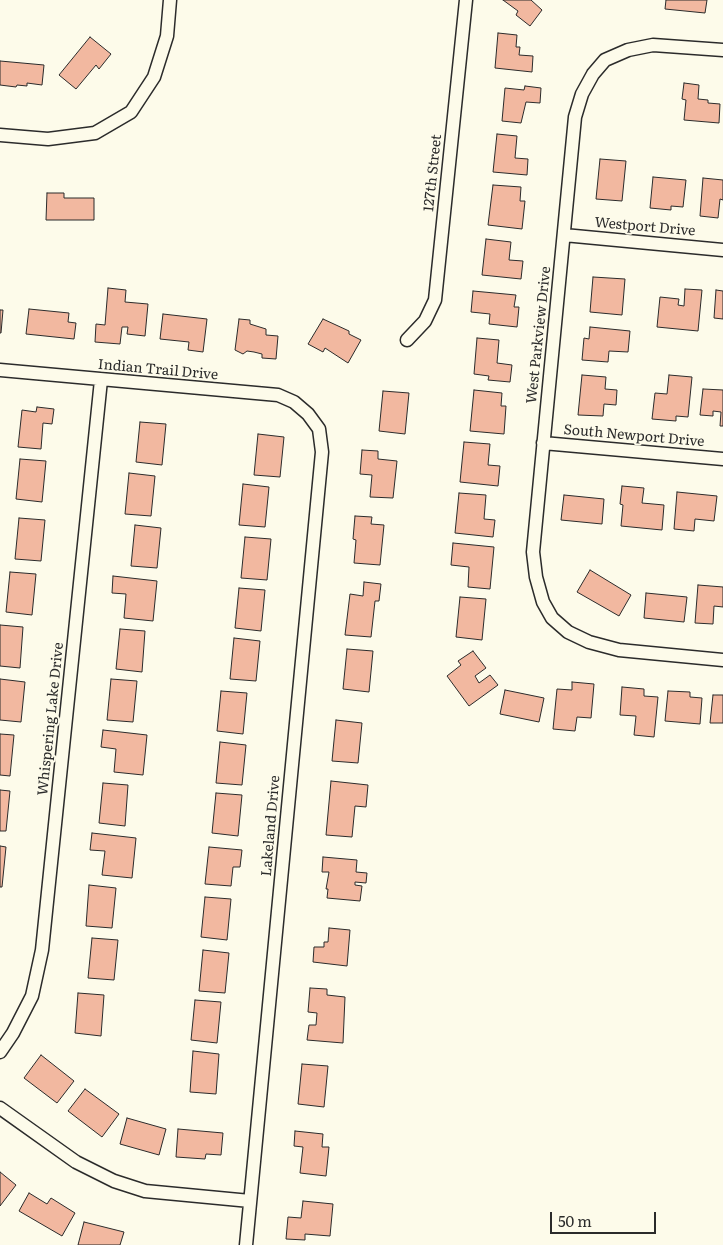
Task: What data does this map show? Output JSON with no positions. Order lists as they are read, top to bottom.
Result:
{
  "streets": {
    "street": [
      "127th Street",
      "Westport Drive",
      "West Parkview Drive",
      "Indian Trail Drive",
      "South Newport Drive",
      "Whispering Lake Drive",
      "Lakeland Drive"
    ]
  },
  "crossings": [
    ["Westport Drive", "West Parkview Drive"],
    ["West Parkview Drive", "South Newport Drive"],
    ["Indian Trail Drive", "Whispering Lake Drive"],
    ["Indian Trail Drive", "Lakeland Drive"]
  ],
  "scale_bar": "50 m"
}
